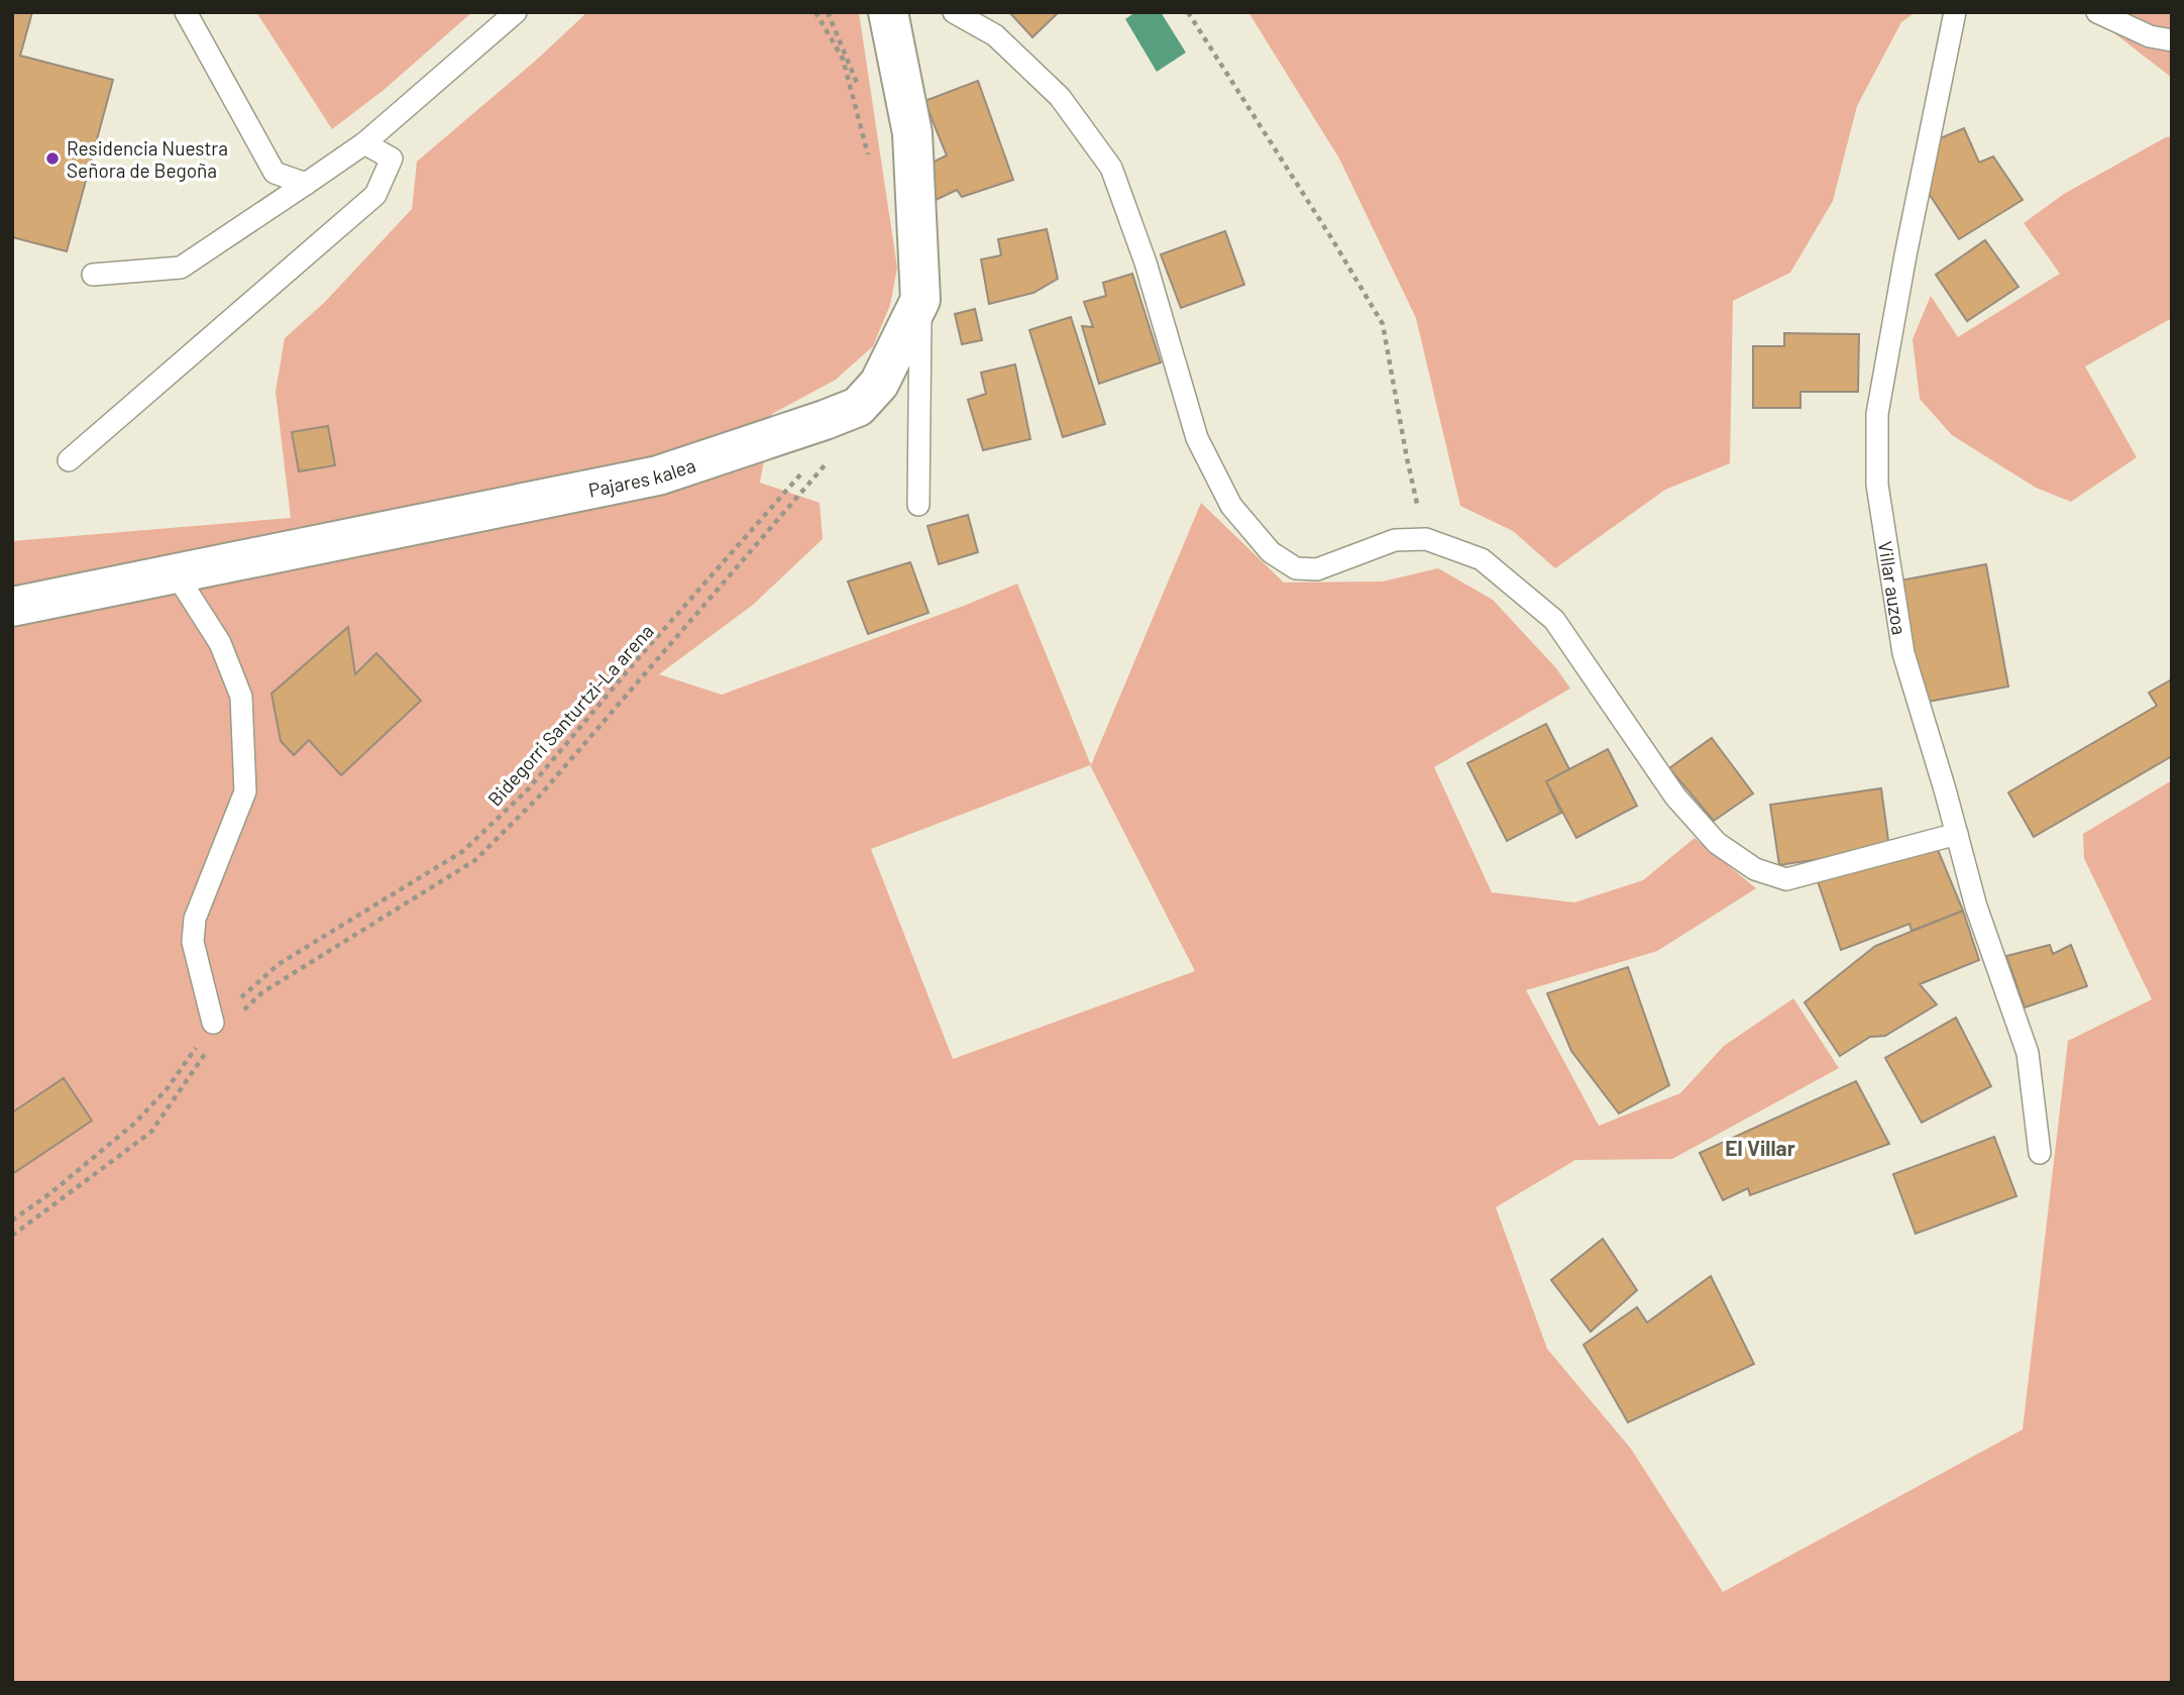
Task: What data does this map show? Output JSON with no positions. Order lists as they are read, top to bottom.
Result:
{
  "streets": {
    "street": ["Pajares kalea"],
    "lane": ["Villar auzoa"],
    "path": ["Bidegorri Santurtzi-La arena"]
  },
  "districts": ["El Villar"],
  "places": ["Residencia Nuestra Señora de Begoña"]
}
